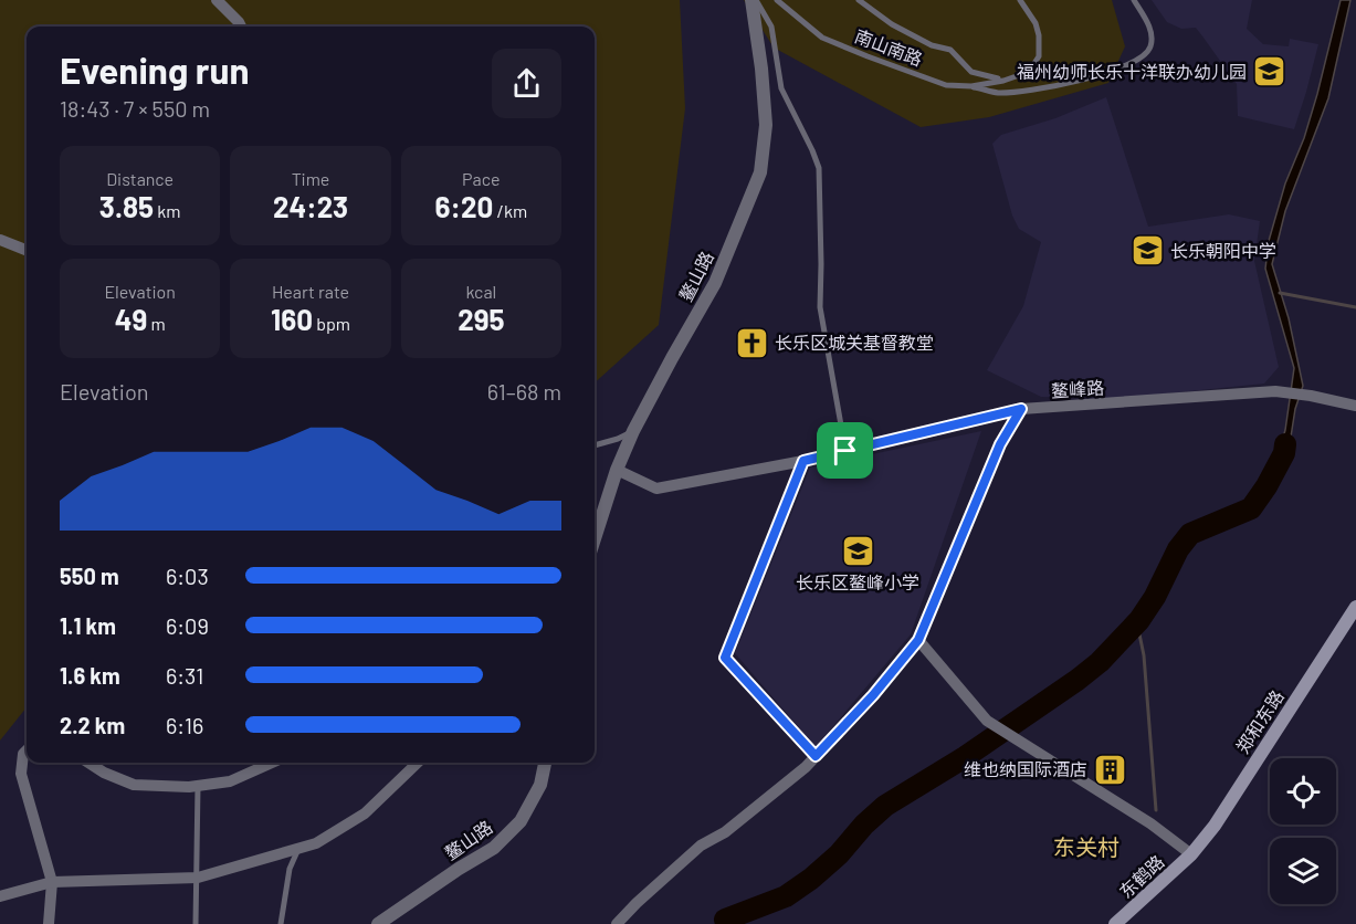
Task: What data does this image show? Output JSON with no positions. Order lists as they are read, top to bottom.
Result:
{
  "streets": {
    "main road": ["郑和东路", "东鹤路"],
    "street": ["鳌山路", "鳌峰路"],
    "lane": ["南山南路"]
  },
  "crossings": [
    ["鳌山路", "鳌峰路"],
    ["郑和东路", "东鹤路"]
  ],
  "districts": ["东关村"],
  "places": {
    "school or university": ["福州幼师长乐十洋联办幼儿园", "长乐朝阳中学", "长乐区鳌峰小学"],
    "church": ["长乐区城关基督教堂"],
    "building": ["维也纳国际酒店"]
  },
  "page": {
    "heading": ["Evening run", "18:43 · 7 × 550 m"],
    "stats": [
      ["Distance", "3.85 km"],
      ["Time", "24:23"],
      ["Pace", "6:20 /km"],
      ["Elevation", "49 m"],
      ["Heart rate", "160 bpm"],
      ["kcal", "295"]
    ],
    "chart": ["Elevation", "61–68 m"],
    "list": [
      {
        "name": "550 m",
        "note": "6:03"
      },
      {
        "name": "1.1 km",
        "note": "6:09"
      },
      {
        "name": "1.6 km",
        "note": "6:31"
      },
      {
        "name": "2.2 km",
        "note": "6:16"
      }
    ]
  }
}
